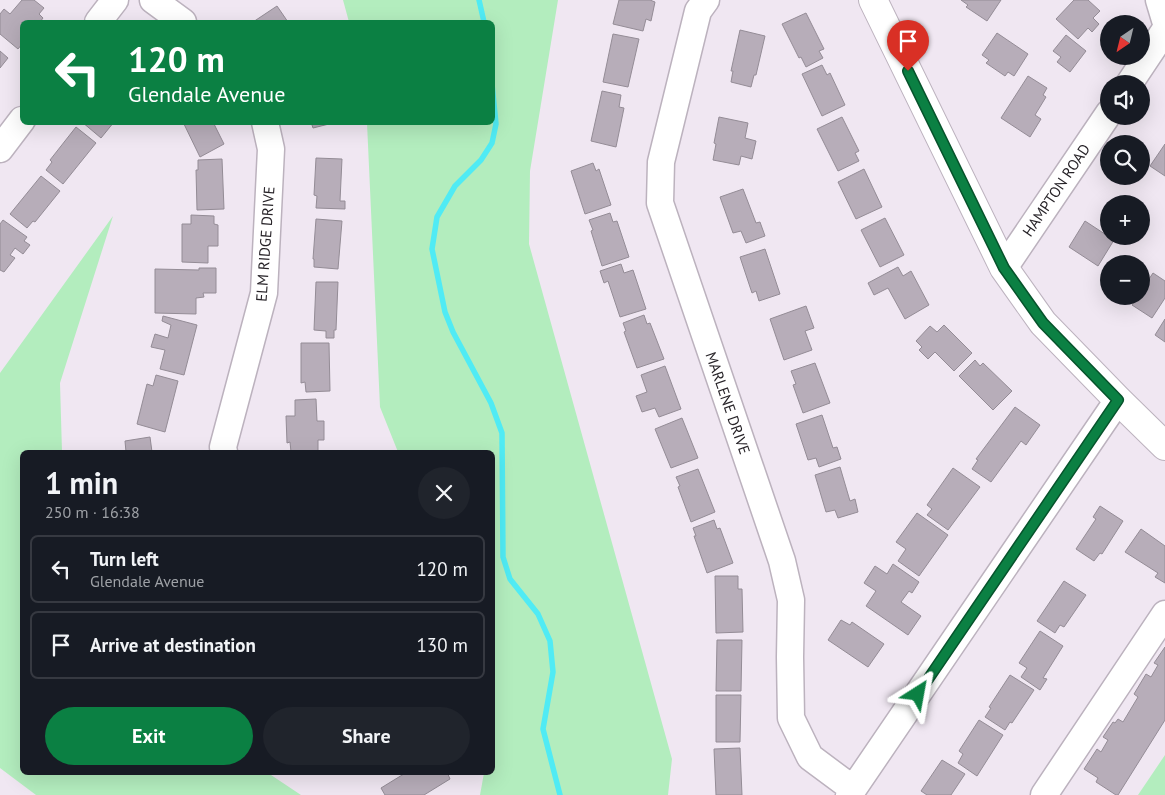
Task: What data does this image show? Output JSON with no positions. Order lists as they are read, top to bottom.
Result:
{
  "streets": {
    "street": ["HAMPTON ROAD", "ELM RIDGE DRIVE", "MARLENE DRIVE"]
  },
  "north": "bottom left",
  "page": {
    "map_buttons": ["+", "−"],
    "turn": ["120 m", "Glendale Avenue"],
    "heading": ["1 min", "250 m · 16:38"],
    "list": [
      {
        "name": "Turn left",
        "note": "Glendale Avenue",
        "value": "120 m"
      },
      {
        "name": "Arrive at destination",
        "value": "130 m"
      }
    ],
    "buttons": ["Exit", "Share"]
  }
}
